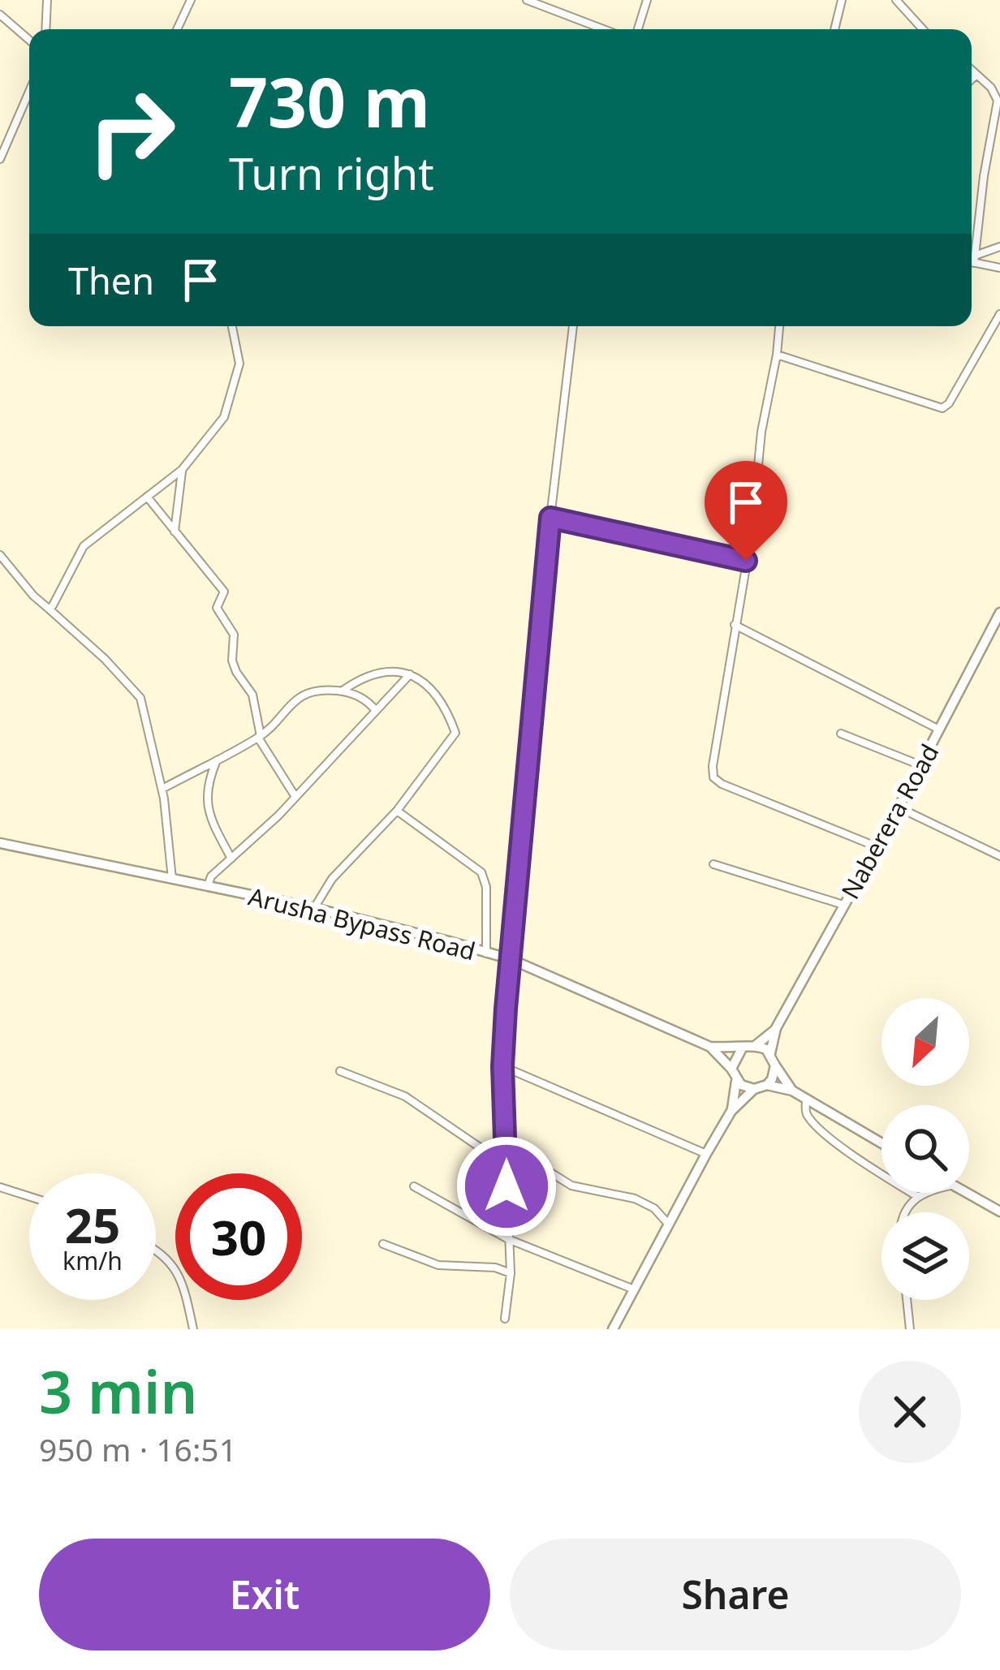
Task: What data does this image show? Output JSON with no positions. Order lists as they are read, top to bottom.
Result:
{
  "streets": {
    "main road": ["Naberera Road", "Arusha Bypass Road"]
  },
  "crossings": [
    ["Naberera Road", "Arusha Bypass Road"]
  ],
  "north": "bottom left",
  "page": {
    "turn": ["730 m", "Turn right"],
    "then": "Then",
    "speed": "25 km/h",
    "limit": "30",
    "heading": ["3 min", "950 m · 16:51"],
    "buttons": ["Exit", "Share"]
  }
}
